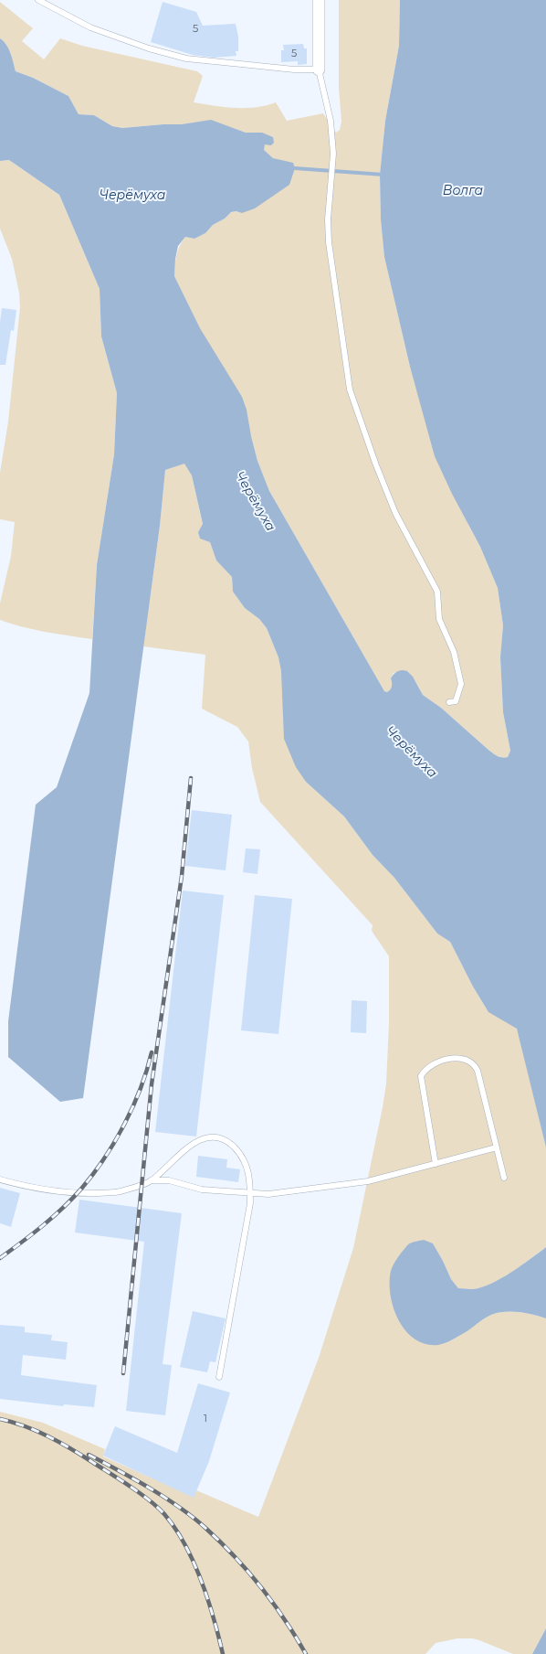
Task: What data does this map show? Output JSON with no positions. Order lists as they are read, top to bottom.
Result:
{
  "water": ["Волга", "Черёмуха"],
  "house_numbers": ["5", "5", "1"]
}
